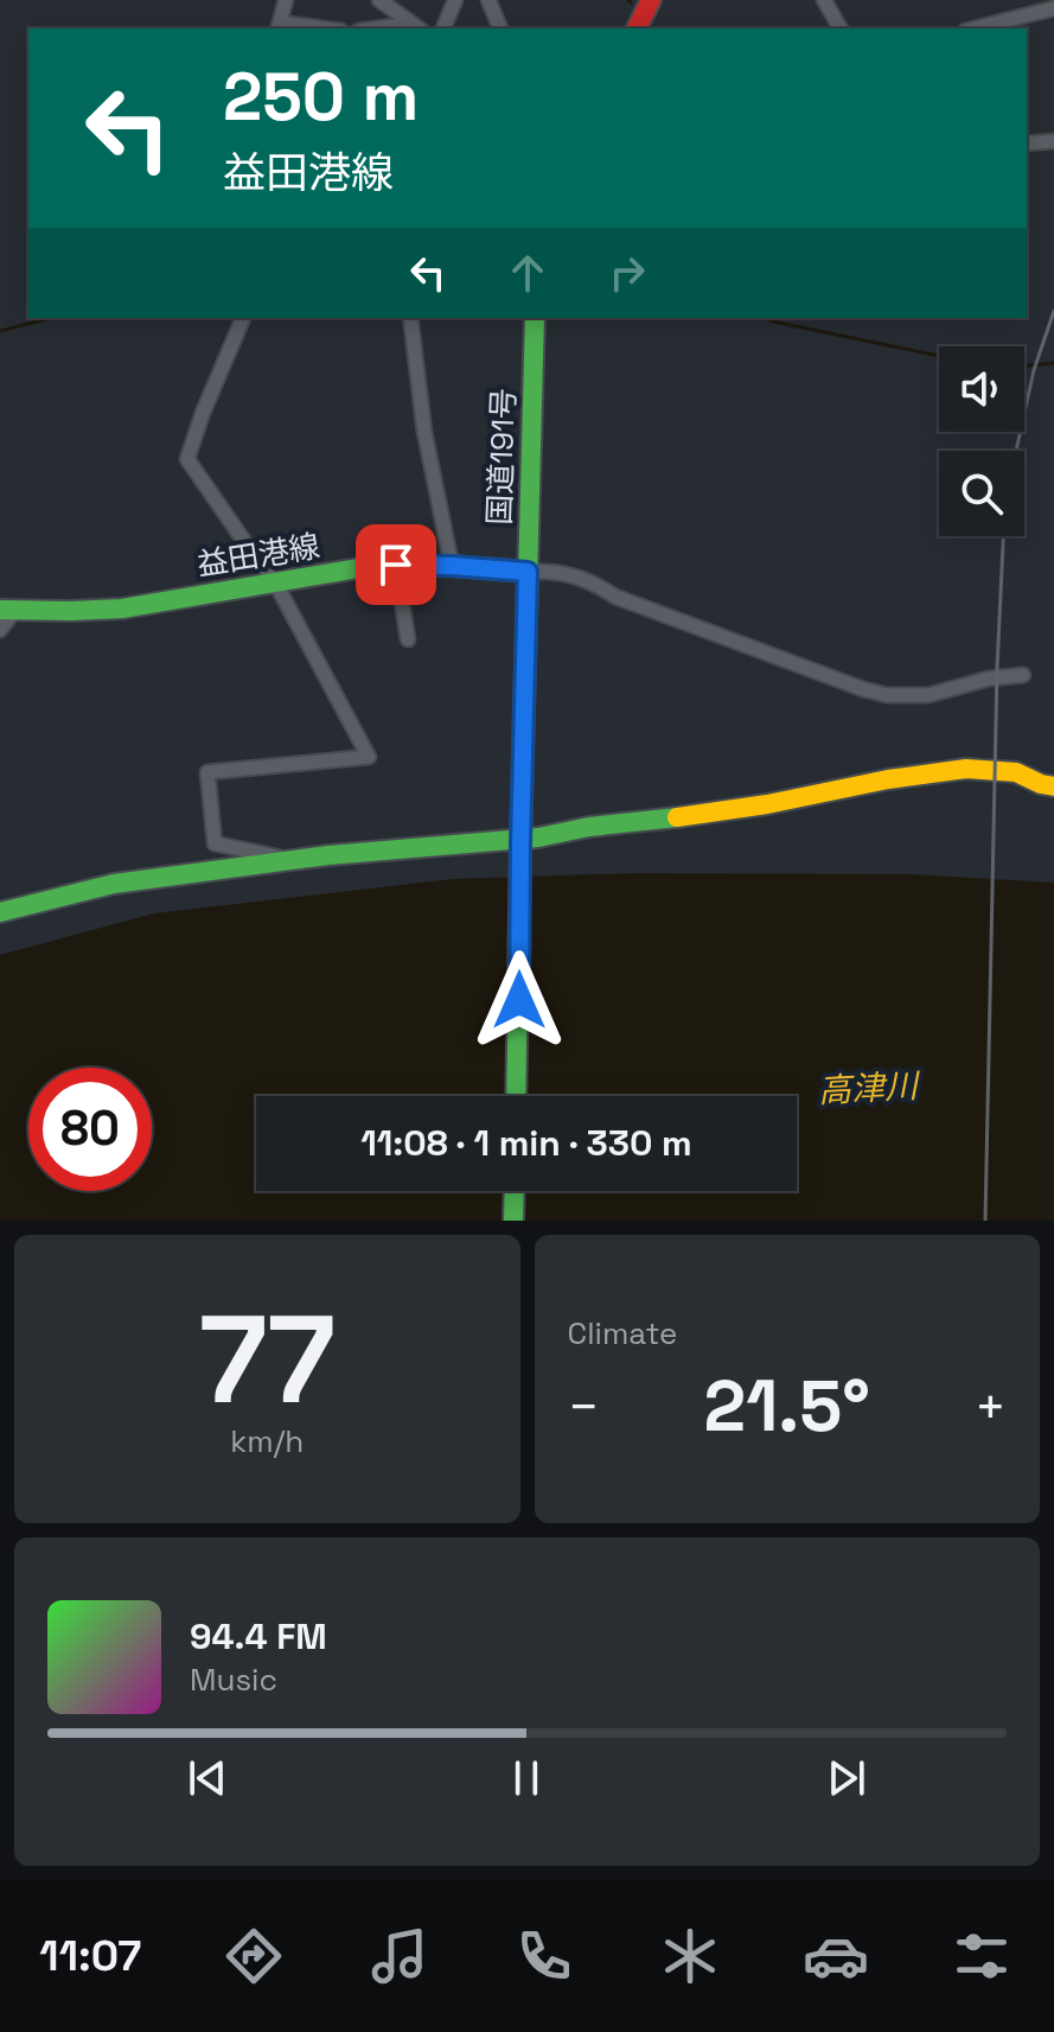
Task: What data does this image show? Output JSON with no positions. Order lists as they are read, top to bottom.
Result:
{
  "streets": {
    "main road": ["国道191号", "益田港線"]
  },
  "crossings": [
    ["国道191号", "益田港線"]
  ],
  "water": ["高津川"],
  "page": {
    "turn": ["250 m", "益田港線"],
    "limit": "80",
    "trip": "11:08 · 1 min · 330 m",
    "tile": [
      ["77", "km/h"],
      "Climate"
    ],
    "heat": ["−", "21.5°", "+"],
    "song": ["94.4 FM", "Music"],
    "tabs": "11:07"
  }
}
